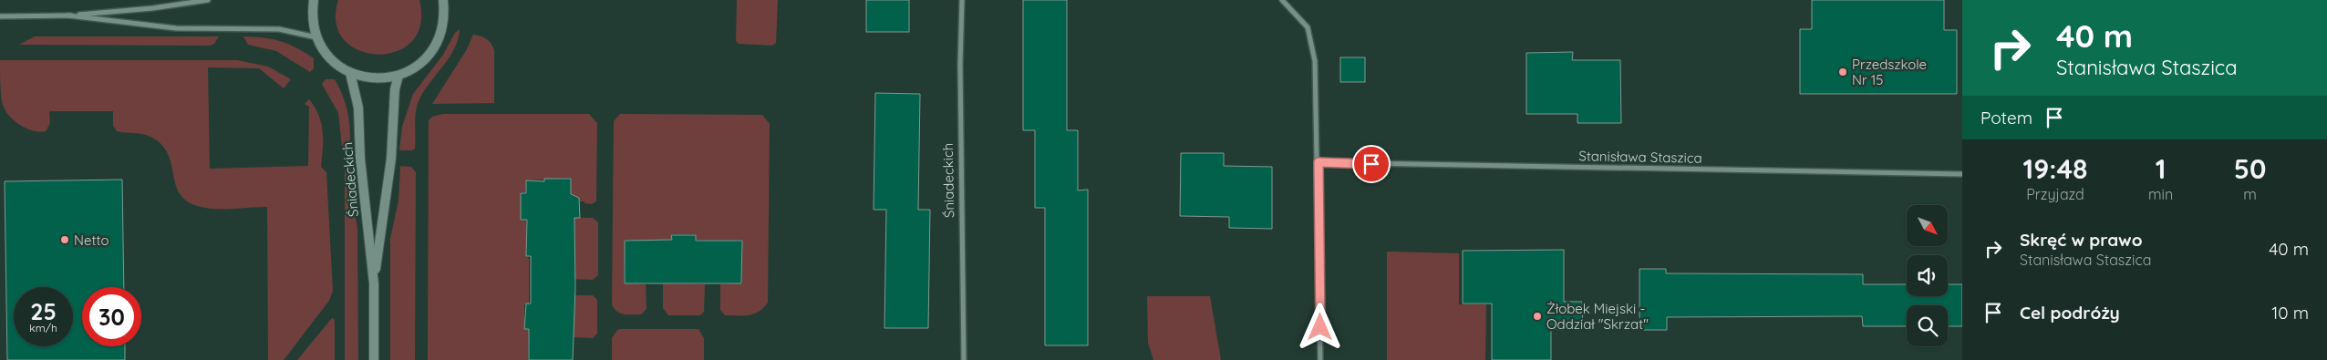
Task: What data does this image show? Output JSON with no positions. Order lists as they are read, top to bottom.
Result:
{
  "streets": {
    "street": ["Stanisława Staszica", "Śniadeckich"]
  },
  "places": ["Przedszkole Nr 15", "Netto", "Żłobek Miejski - Oddział \"Skrzat\""],
  "north": "bottom right",
  "page": {
    "turn": ["40 m", "Stanisława Staszica"],
    "then": "Potem",
    "eta": [
      "19:48",
      "Przyjazd",
      "1",
      "min",
      "50",
      "m"
    ],
    "list": [
      {
        "name": "Skręć w prawo",
        "note": "Stanisława Staszica",
        "value": "40 m"
      },
      {
        "name": "Cel podróży",
        "value": "10 m"
      }
    ],
    "speed": "25 km/h",
    "limit": "30"
  }
}
